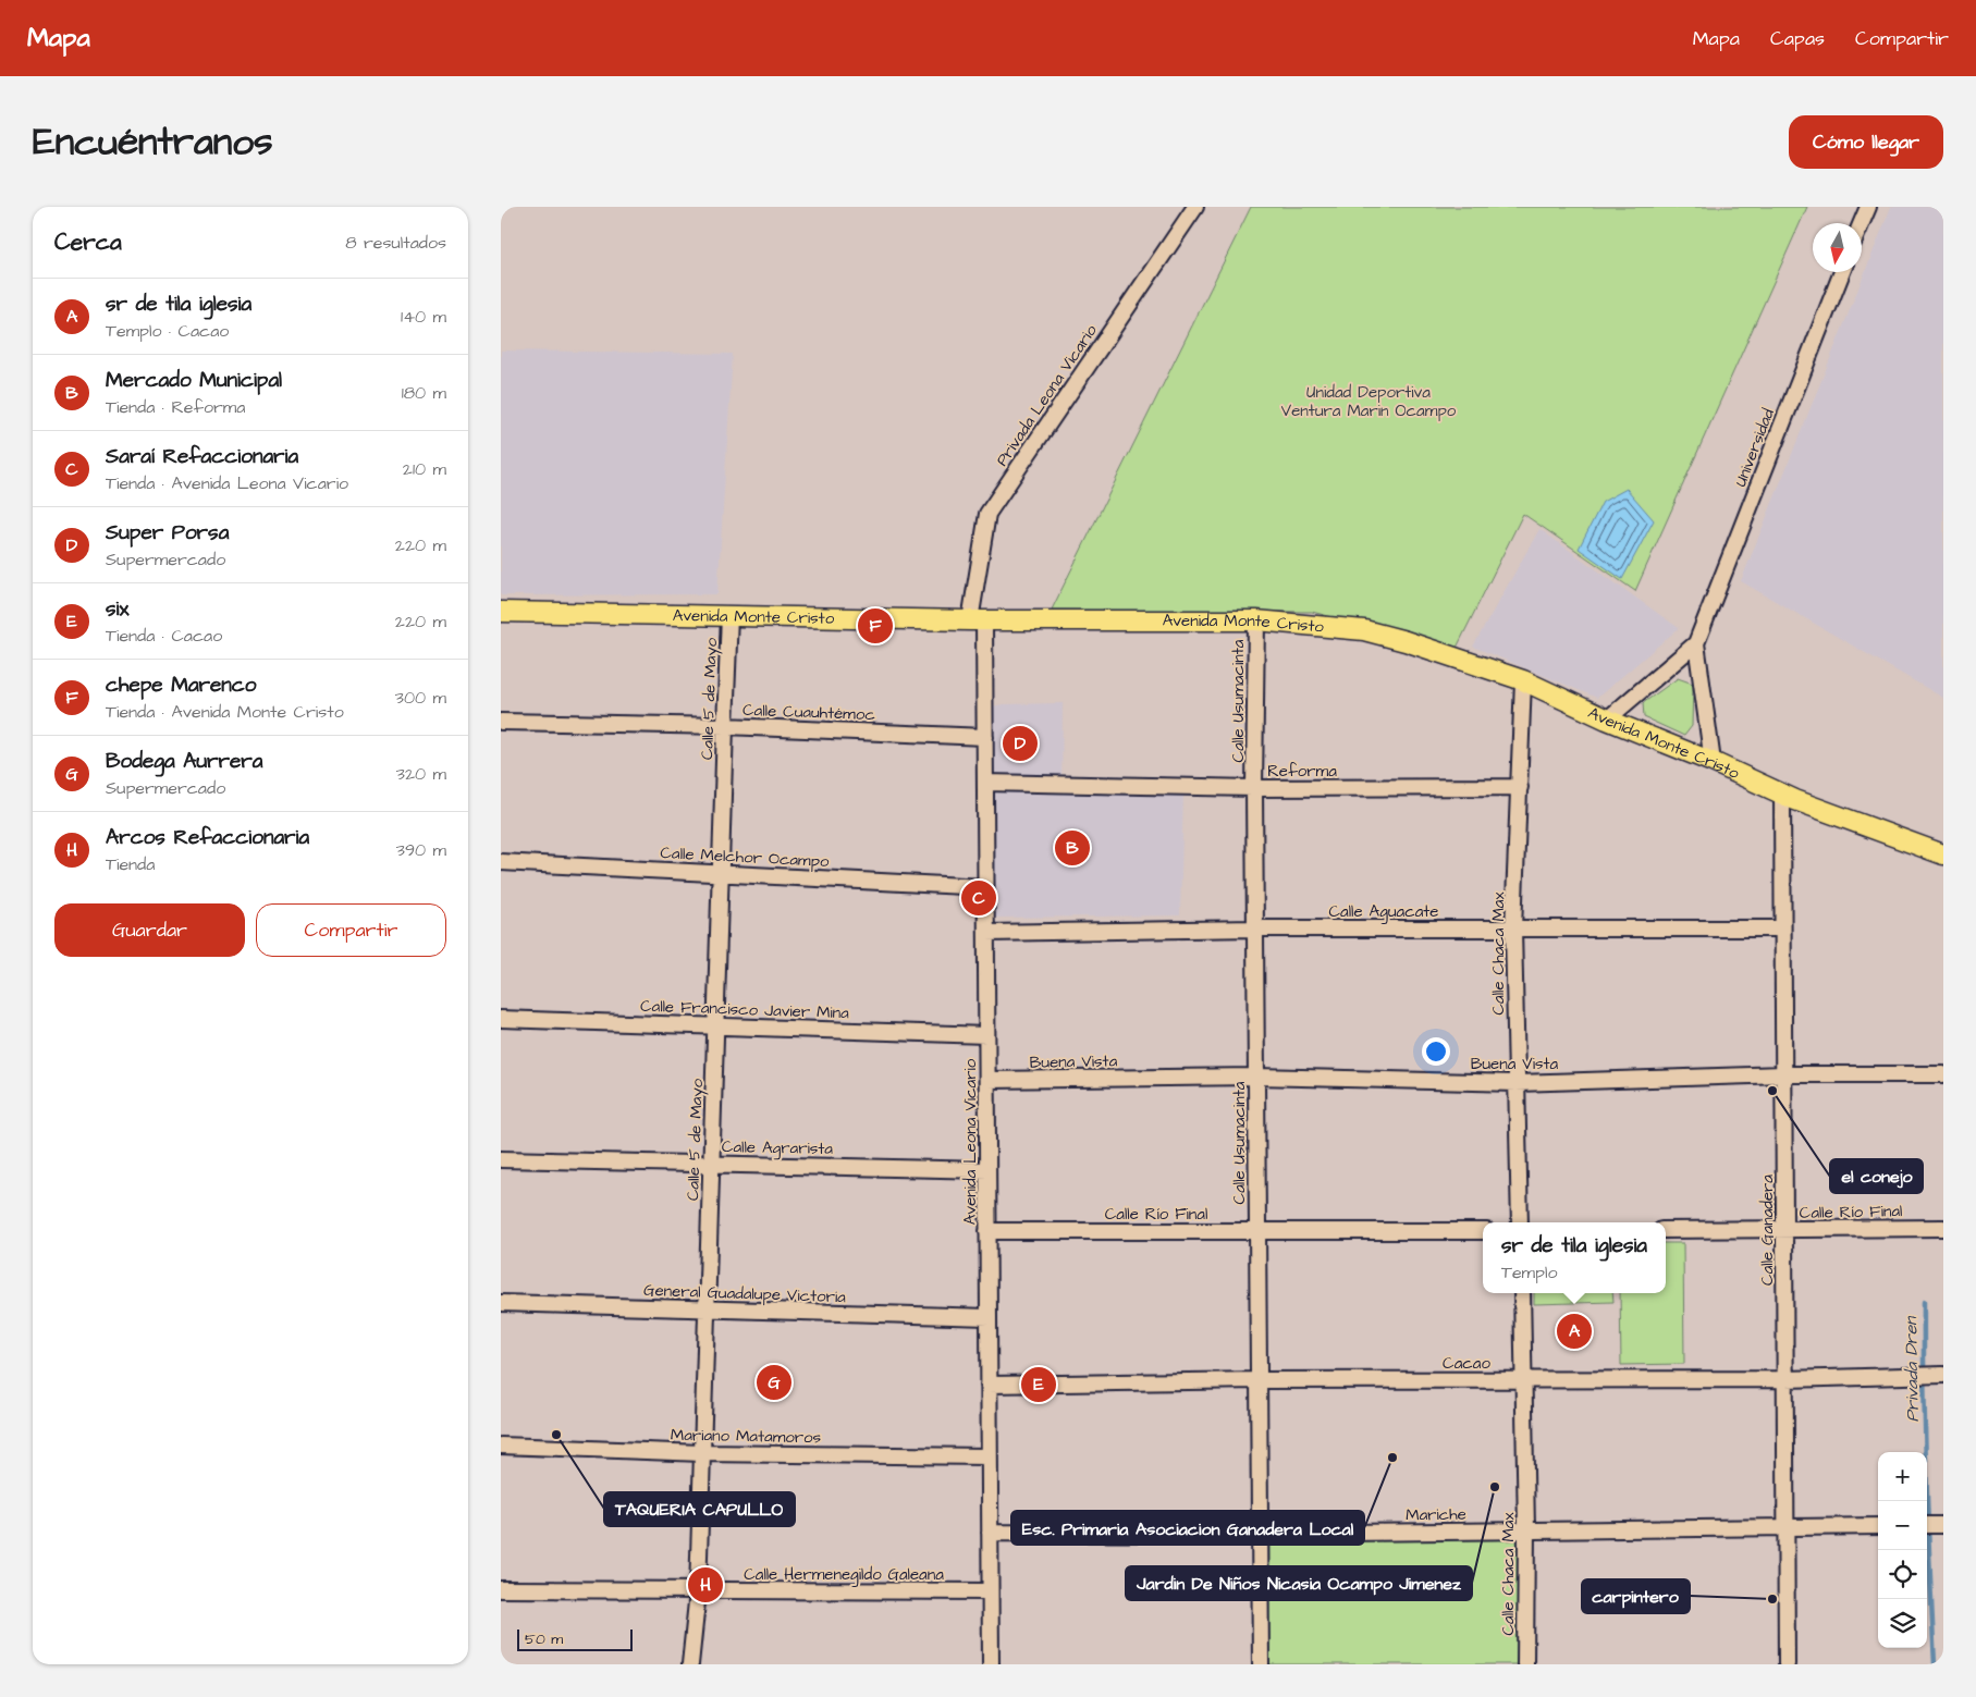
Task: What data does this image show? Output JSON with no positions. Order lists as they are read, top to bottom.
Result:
{
  "streets": {
    "main road": ["Avenida Monte Cristo"],
    "street": [
      "Privada Leona Vicario",
      "Universidad",
      "Calle 5 de Mayo",
      "Calle Usumacinta",
      "Calle Cuauhtémoc",
      "Reforma",
      "Calle Melchor Ocampo",
      "Calle Aguacate",
      "Calle Chaca Max",
      "Calle Francisco Javier Mina",
      "Buena Vista",
      "Avenida Leona Vicario",
      "Calle Agrarista",
      "Calle Río Final",
      "Calle Ganadera",
      "General Guadalupe Victoria",
      "Cacao",
      "Mariano Matamoros",
      "Mariche",
      "Calle Hermenegildo Galeana"
    ]
  },
  "crossings": [
    ["Privada Leona Vicario", "Avenida Monte Cristo"],
    ["Privada Leona Vicario", "Avenida Leona Vicario"],
    ["Avenida Monte Cristo", "Calle 5 de Mayo"],
    ["Avenida Monte Cristo", "Calle Usumacinta"],
    ["Avenida Monte Cristo", "Calle Chaca Max"],
    ["Avenida Monte Cristo", "Avenida Leona Vicario"],
    ["Avenida Monte Cristo", "Calle Ganadera"],
    ["Calle 5 de Mayo", "Calle Cuauhtémoc"],
    ["Calle 5 de Mayo", "Calle Melchor Ocampo"],
    ["Calle 5 de Mayo", "Calle Francisco Javier Mina"],
    ["Calle 5 de Mayo", "Calle Agrarista"],
    ["Calle 5 de Mayo", "General Guadalupe Victoria"],
    ["Calle 5 de Mayo", "Mariano Matamoros"],
    ["Calle 5 de Mayo", "Calle Hermenegildo Galeana"],
    ["Calle Usumacinta", "Reforma"],
    ["Calle Usumacinta", "Calle Aguacate"],
    ["Calle Usumacinta", "Buena Vista"],
    ["Calle Usumacinta", "Calle Río Final"],
    ["Calle Usumacinta", "Cacao"],
    ["Calle Usumacinta", "Mariche"],
    ["Calle Cuauhtémoc", "Avenida Leona Vicario"],
    ["Reforma", "Calle Chaca Max"],
    ["Reforma", "Avenida Leona Vicario"],
    ["Calle Melchor Ocampo", "Avenida Leona Vicario"],
    ["Calle Aguacate", "Calle Chaca Max"],
    ["Calle Aguacate", "Avenida Leona Vicario"],
    ["Calle Aguacate", "Calle Ganadera"],
    ["Calle Chaca Max", "Buena Vista"],
    ["Calle Chaca Max", "Cacao"],
    ["Calle Chaca Max", "Mariche"],
    ["Calle Francisco Javier Mina", "Avenida Leona Vicario"],
    ["Buena Vista", "Avenida Leona Vicario"],
    ["Buena Vista", "Calle Ganadera"],
    ["Avenida Leona Vicario", "Calle Agrarista"],
    ["Avenida Leona Vicario", "Calle Río Final"],
    ["Avenida Leona Vicario", "General Guadalupe Victoria"],
    ["Avenida Leona Vicario", "Cacao"],
    ["Avenida Leona Vicario", "Mariano Matamoros"],
    ["Avenida Leona Vicario", "Mariche"],
    ["Avenida Leona Vicario", "Calle Hermenegildo Galeana"],
    ["Calle Río Final", "Calle Ganadera"],
    ["Calle Ganadera", "Cacao"],
    ["Calle Ganadera", "Mariche"]
  ],
  "water": ["Privada Dren"],
  "parks": ["Unidad Deportiva Ventura Marin Ocampo"],
  "places": [
    "el conejo",
    "TAQUERIA CAPULLO",
    "Esc. Primaria Asociacion Ganadera Local",
    "Jardin De Niños Nicasia Ocampo Jimenez",
    "carpintero"
  ],
  "scale_bar": "50 m",
  "north": "bottom",
  "page": {
    "header": "Mapa",
    "nav": ["Mapa", "Capas", "Compartir"],
    "title": "Encuéntranos",
    "buttons": [
      "Cómo llegar",
      ["Guardar", "Compartir"]
    ],
    "heading": ["Cerca", "8 resultados"],
    "list": [
      {
        "mark": "A",
        "name": "sr de tila iglesia",
        "note": "Templo · Cacao",
        "value": "140 m"
      },
      {
        "mark": "B",
        "name": "Mercado Municipal",
        "note": "Tienda · Reforma",
        "value": "180 m"
      },
      {
        "mark": "C",
        "name": "Saraí Refaccionaria",
        "note": "Tienda · Avenida Leona Vicario",
        "value": "210 m"
      },
      {
        "mark": "D",
        "name": "Super Porsa",
        "note": "Supermercado",
        "value": "220 m"
      },
      {
        "mark": "E",
        "name": "six",
        "note": "Tienda · Cacao",
        "value": "220 m"
      },
      {
        "mark": "F",
        "name": "chepe Marenco",
        "note": "Tienda · Avenida Monte Cristo",
        "value": "300 m"
      },
      {
        "mark": "G",
        "name": "Bodega Aurrera",
        "note": "Supermercado",
        "value": "320 m"
      },
      {
        "mark": "H",
        "name": "Arcos Refaccionaria",
        "note": "Tienda",
        "value": "390 m"
      }
    ],
    "pins": [
      "F",
      "D",
      "B",
      "C",
      "A",
      "G",
      "E",
      "H"
    ],
    "popup": ["sr de tila iglesia", "Templo"],
    "map_buttons": ["+", "−"],
    "scale": "50 m"
  }
}
